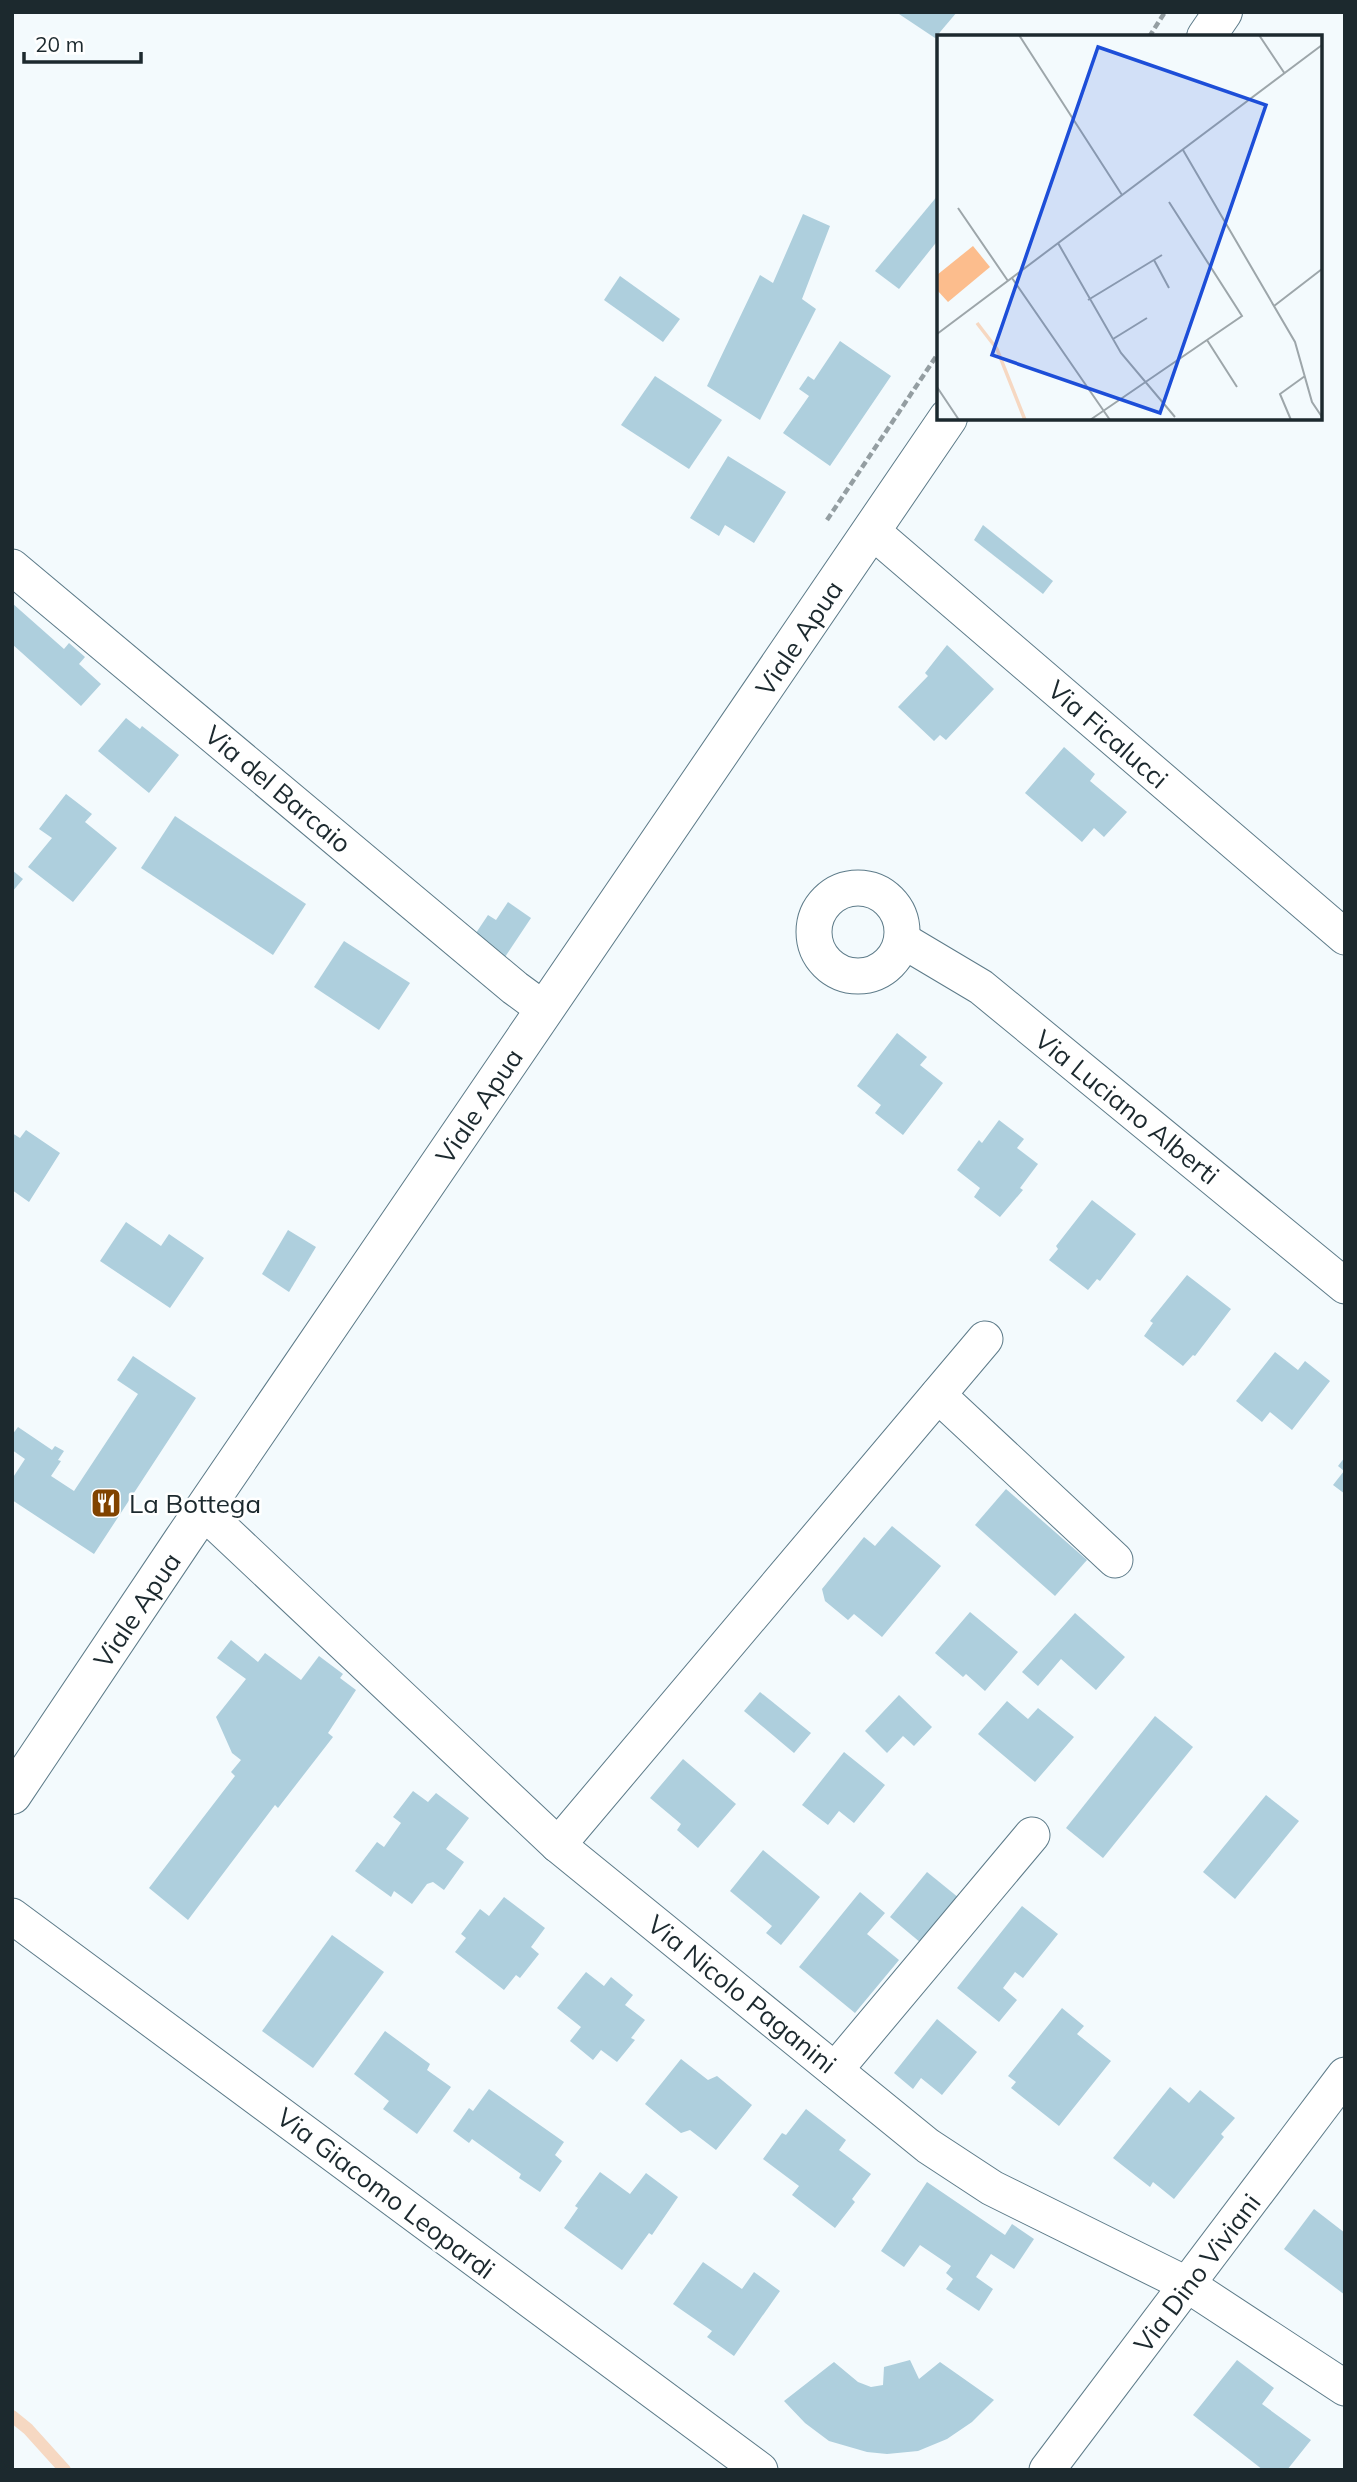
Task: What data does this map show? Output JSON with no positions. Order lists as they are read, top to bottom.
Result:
{
  "streets": {
    "street": [
      "Viale Apua",
      "Via Ficalucci",
      "Via del Barcaio",
      "Via Luciano Alberti",
      "Via Nicolo Paganini",
      "Via Giacomo Leopardi",
      "Via Dino Viviani"
    ]
  },
  "crossings": [
    ["Viale Apua", "Via Ficalucci"],
    ["Viale Apua", "Via del Barcaio"],
    ["Viale Apua", "Via Nicolo Paganini"],
    ["Via Nicolo Paganini", "Via Dino Viviani"]
  ],
  "places": {
    "restaurant": ["La Bottega"]
  },
  "scale_bar": "20 m"
}
